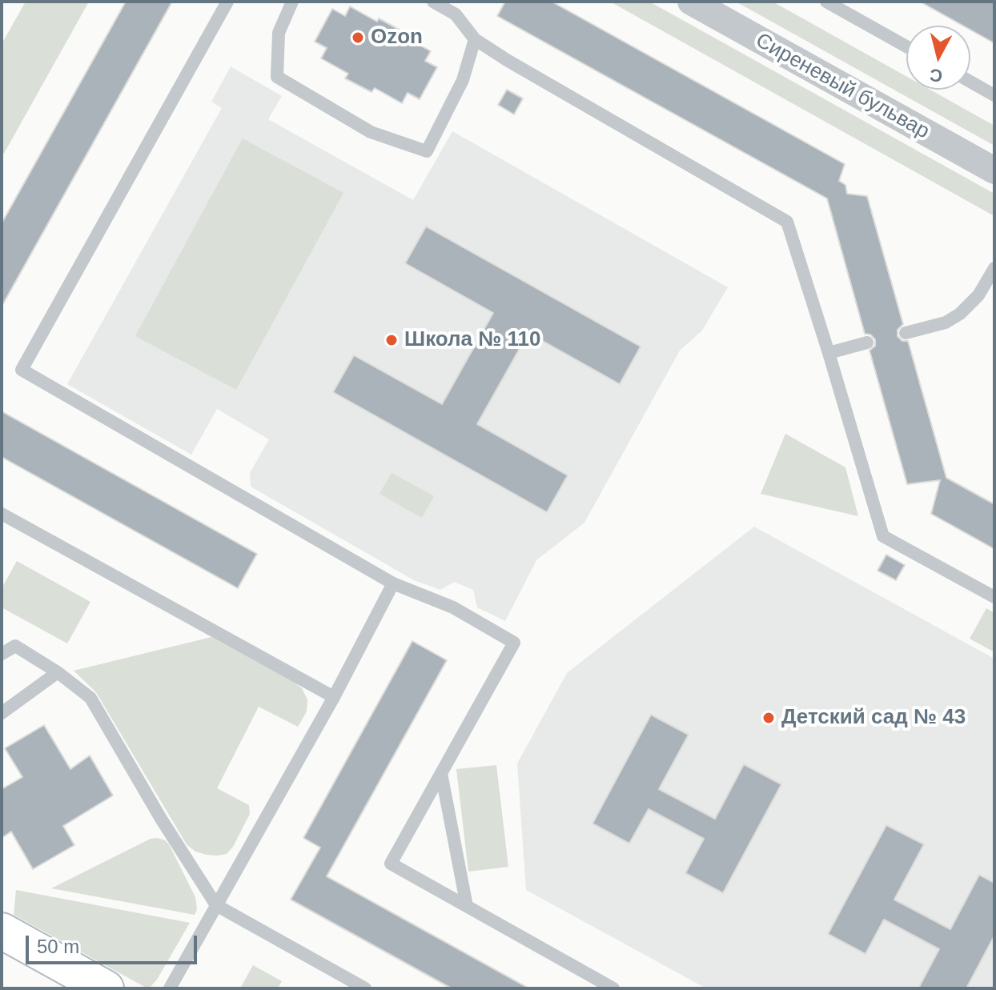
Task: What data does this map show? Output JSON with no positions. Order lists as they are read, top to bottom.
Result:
{
  "streets": {
    "street": ["Сиреневый бульвар"]
  },
  "places": ["Ozon", "Школа № 110", "Детский сад № 43"],
  "scale_bar": "50 m",
  "north": "bottom"
}
